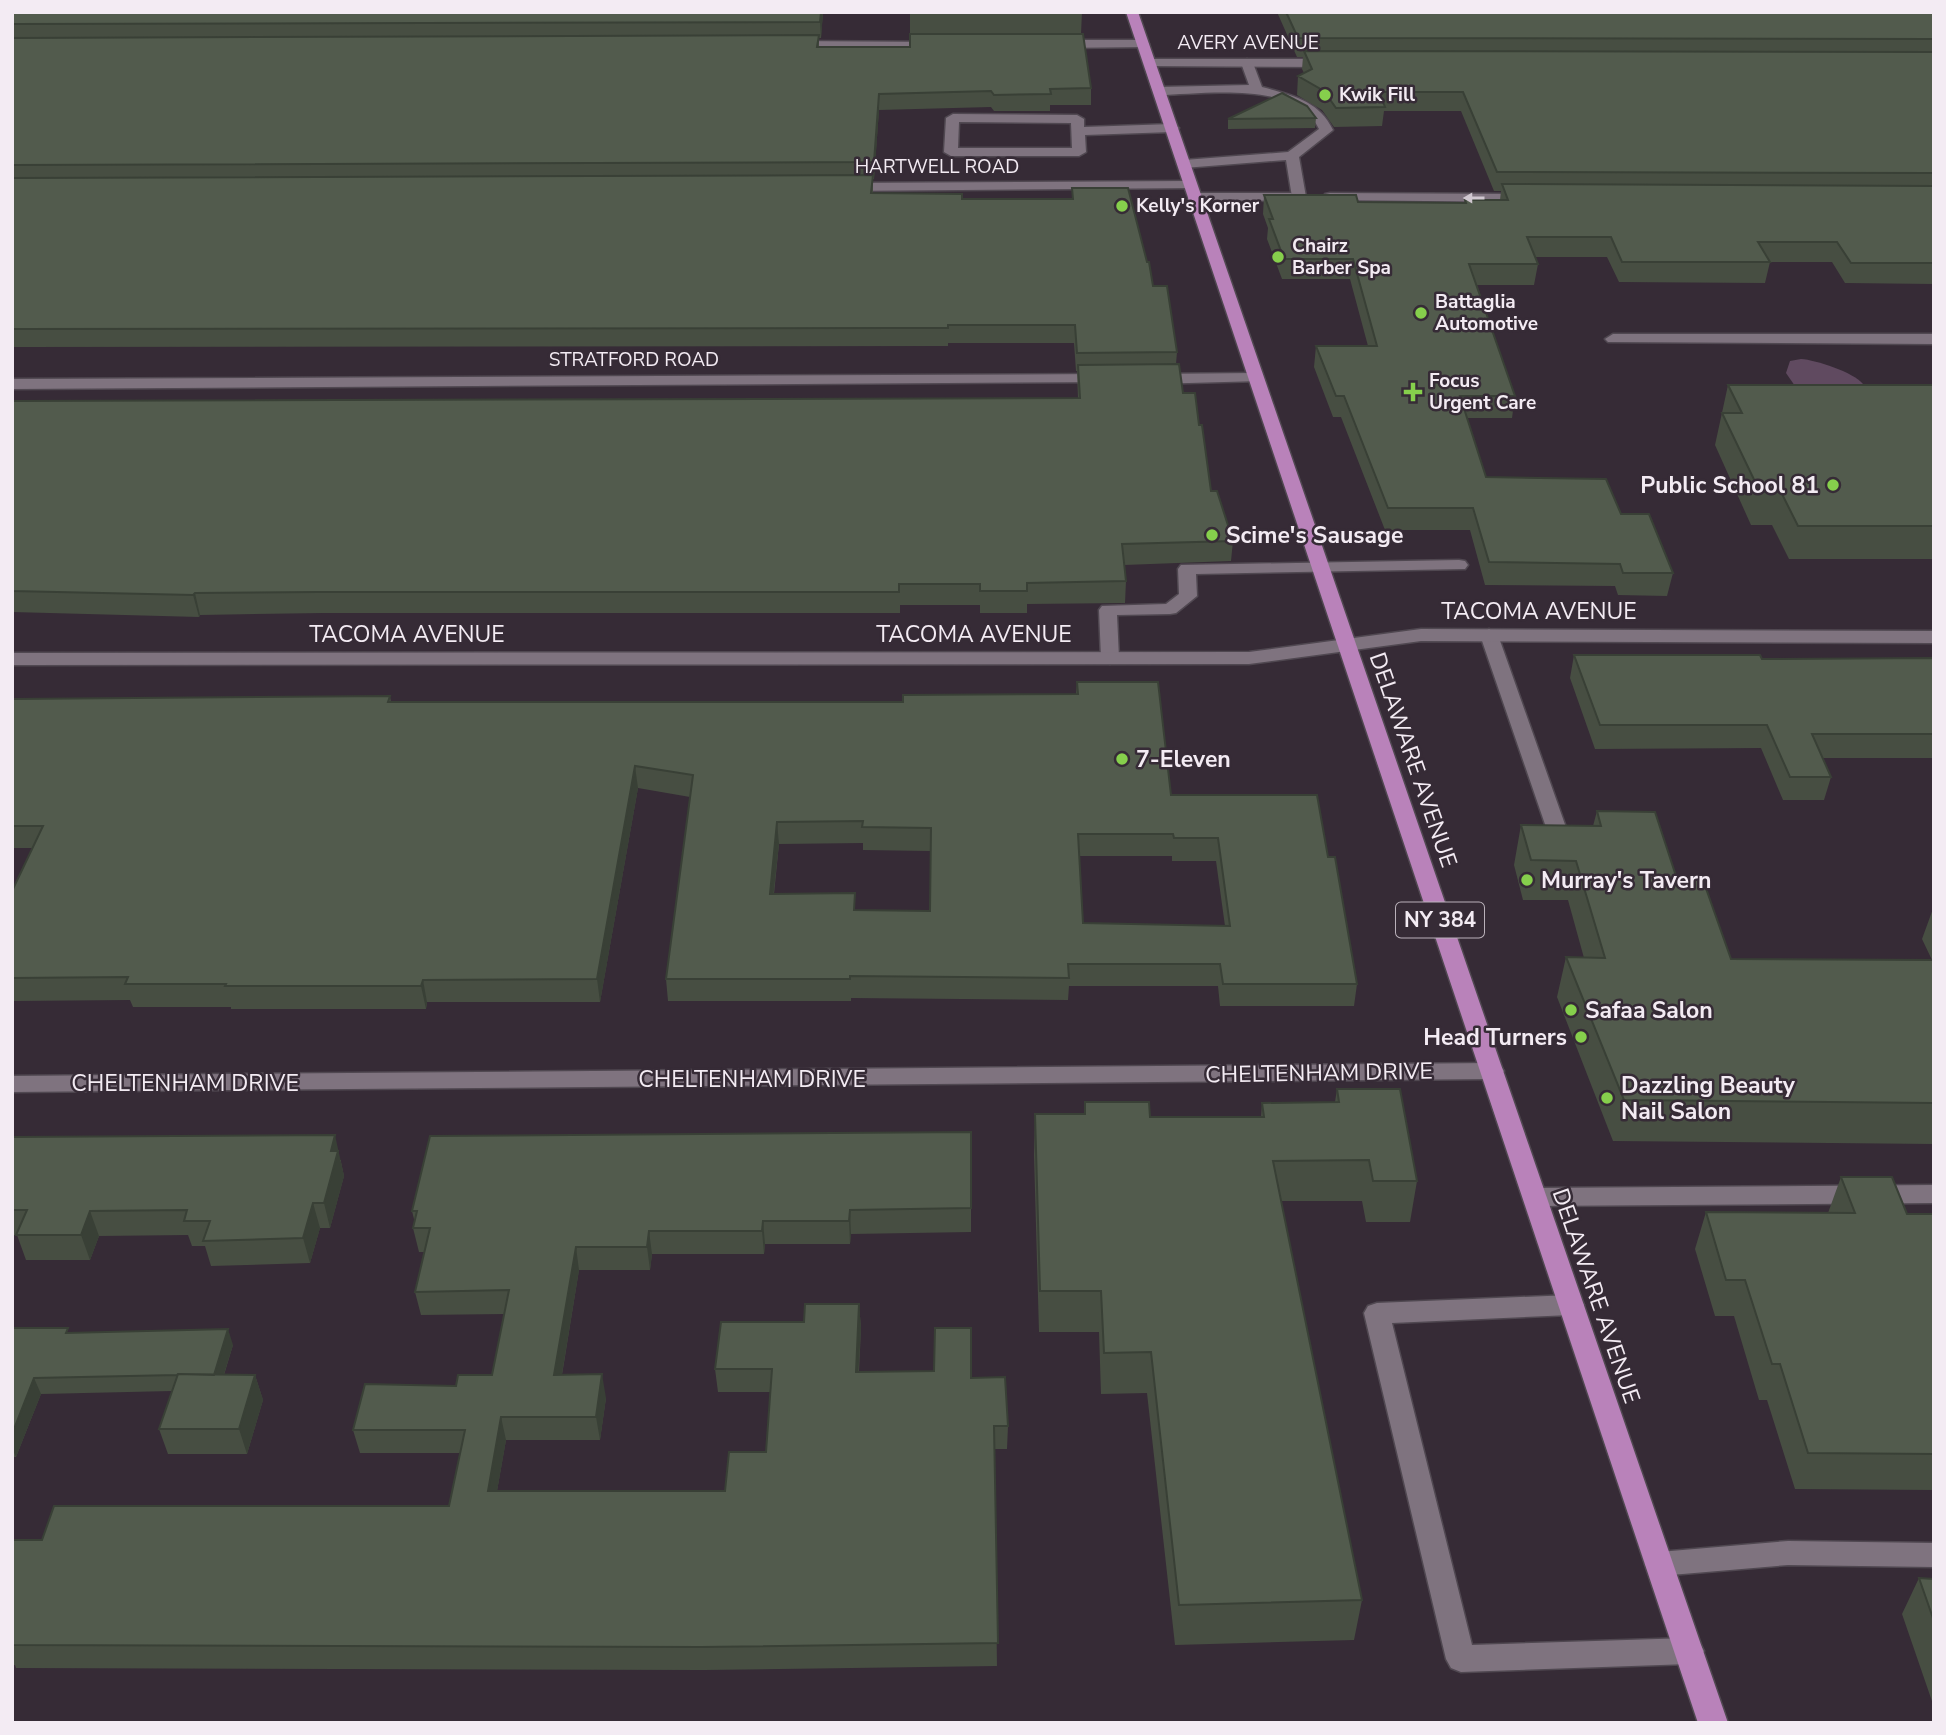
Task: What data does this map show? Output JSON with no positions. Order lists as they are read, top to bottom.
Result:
{
  "streets": {
    "main road": ["DELAWARE AVENUE", "NY 384"],
    "street": [
      "AVERY AVENUE",
      "HARTWELL ROAD",
      "STRATFORD ROAD",
      "TACOMA AVENUE",
      "CHELTENHAM DRIVE"
    ]
  },
  "crossings": [
    ["AVERY AVENUE", "DELAWARE AVENUE"],
    ["HARTWELL ROAD", "DELAWARE AVENUE"],
    ["STRATFORD ROAD", "DELAWARE AVENUE"],
    ["TACOMA AVENUE", "DELAWARE AVENUE"],
    ["DELAWARE AVENUE", "CHELTENHAM DRIVE"]
  ],
  "places": {
    "other": [
      "Kwik Fill",
      "Kelly's Korner",
      "Chairz Barber Spa",
      "Battaglia Automotive",
      "Public School 81",
      "Scime's Sausage",
      "7-Eleven",
      "Murray's Tavern",
      "Safaa Salon",
      "Head Turners",
      "Dazzling Beauty Nail Salon"
    ],
    "health": ["Focus Urgent Care"]
  }
}
